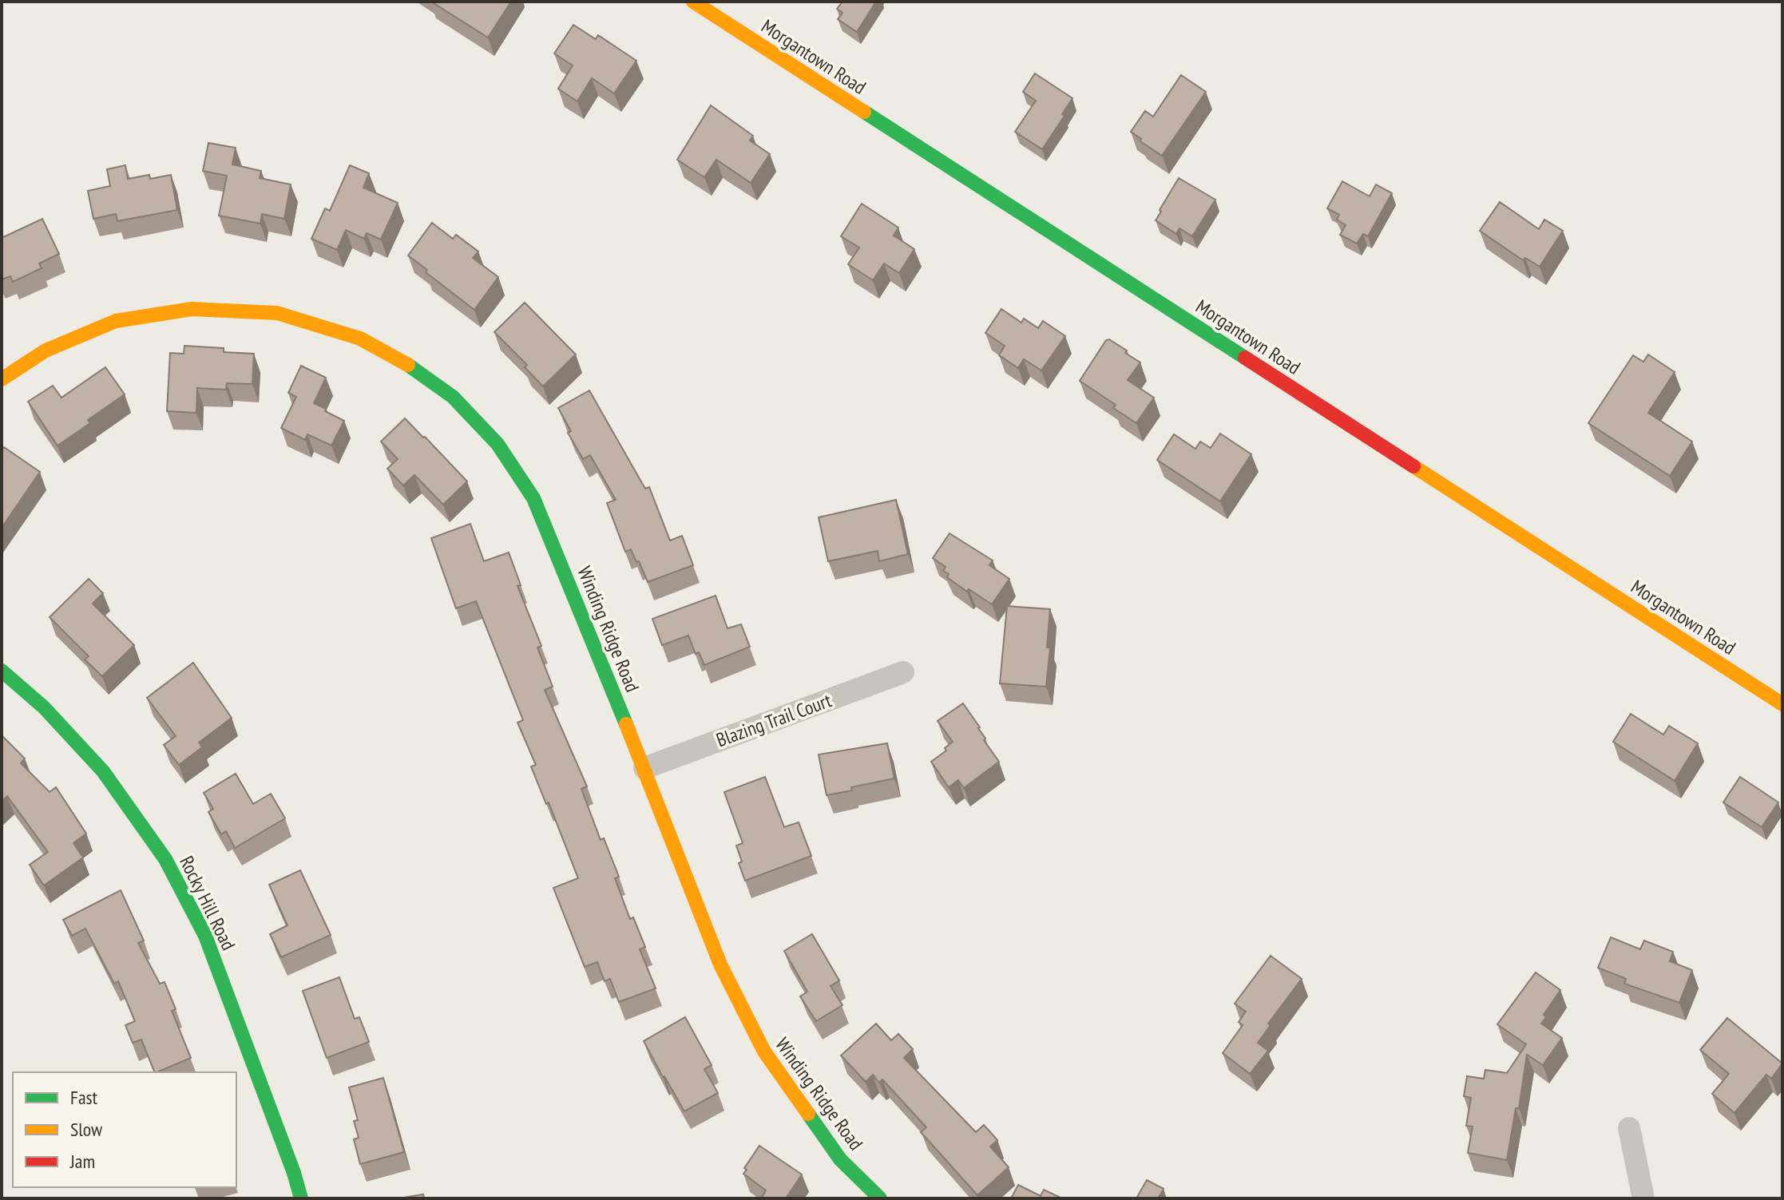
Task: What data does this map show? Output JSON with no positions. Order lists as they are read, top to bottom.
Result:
{
  "streets": {
    "street": [
      "Morgantown Road",
      "Winding Ridge Road",
      "Blazing Trail Court",
      "Rocky Hill Road"
    ]
  },
  "crossings": [
    ["Winding Ridge Road", "Blazing Trail Court"]
  ],
  "legend": ["Fast", "Slow", "Jam"]
}
